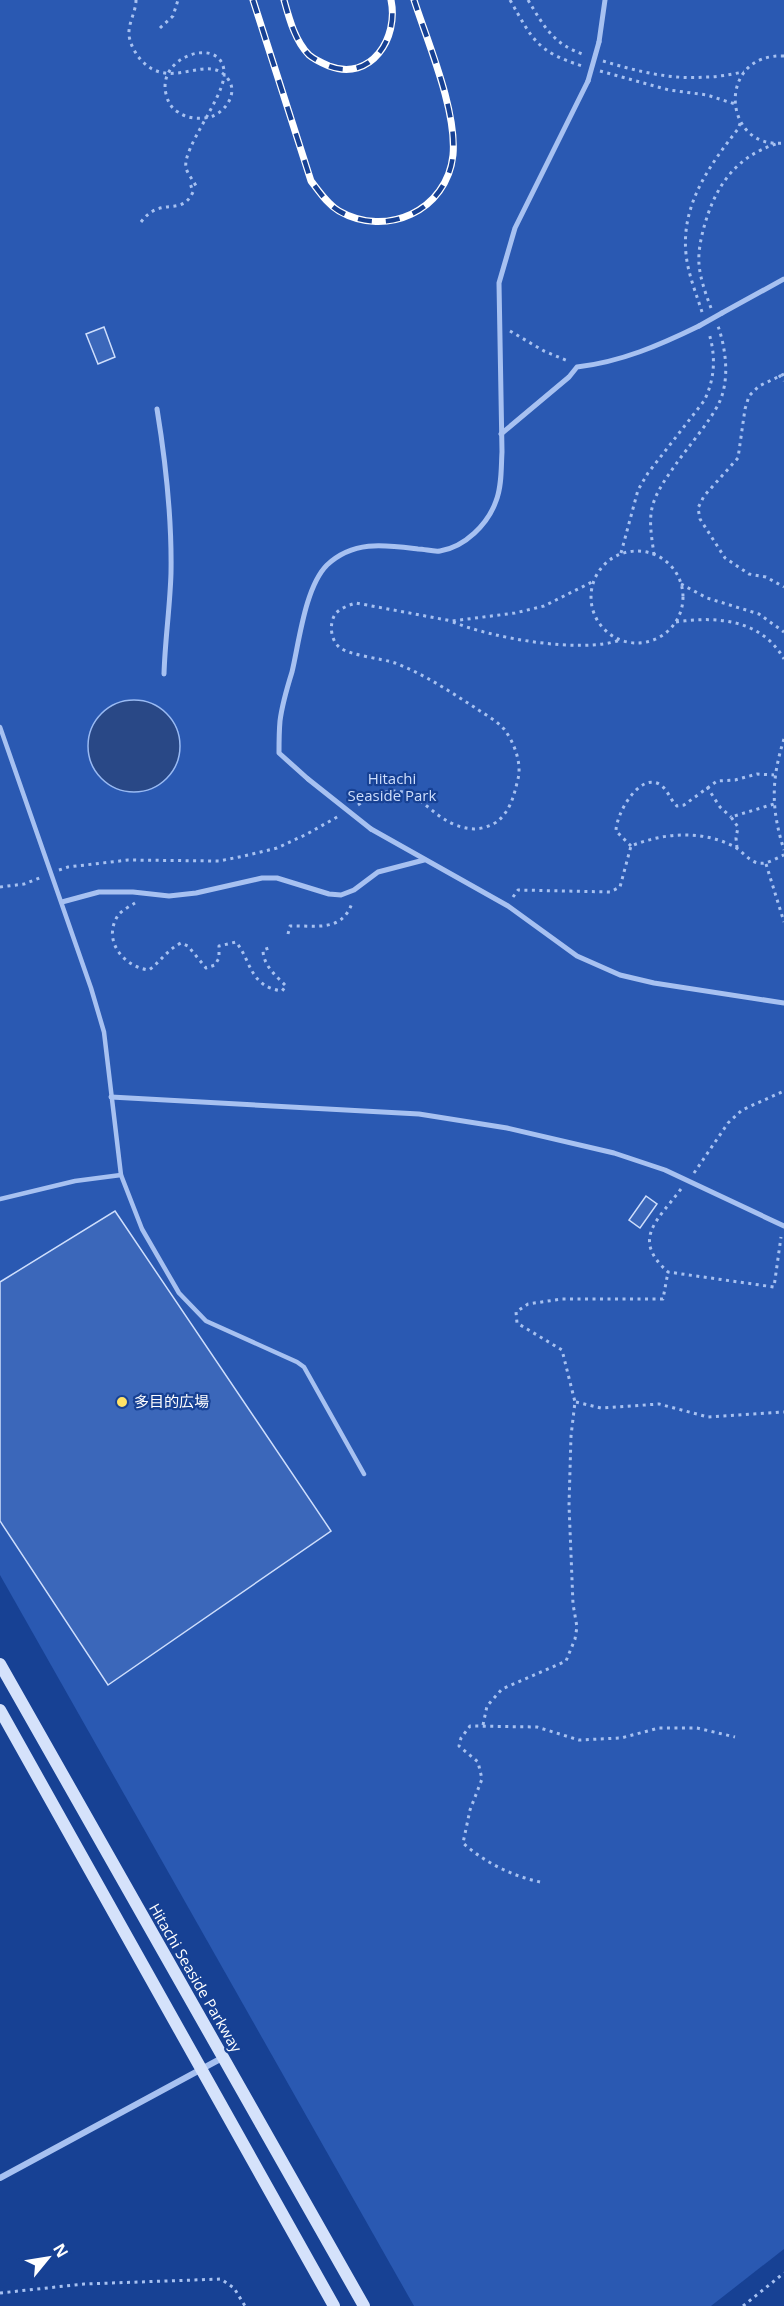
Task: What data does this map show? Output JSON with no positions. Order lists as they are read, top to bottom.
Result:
{
  "streets": {
    "main road": ["Hitachi Seaside Parkway"]
  },
  "parks": ["Hitachi Seaside Park"],
  "places": ["多目的広場"],
  "north": "top right"
}
